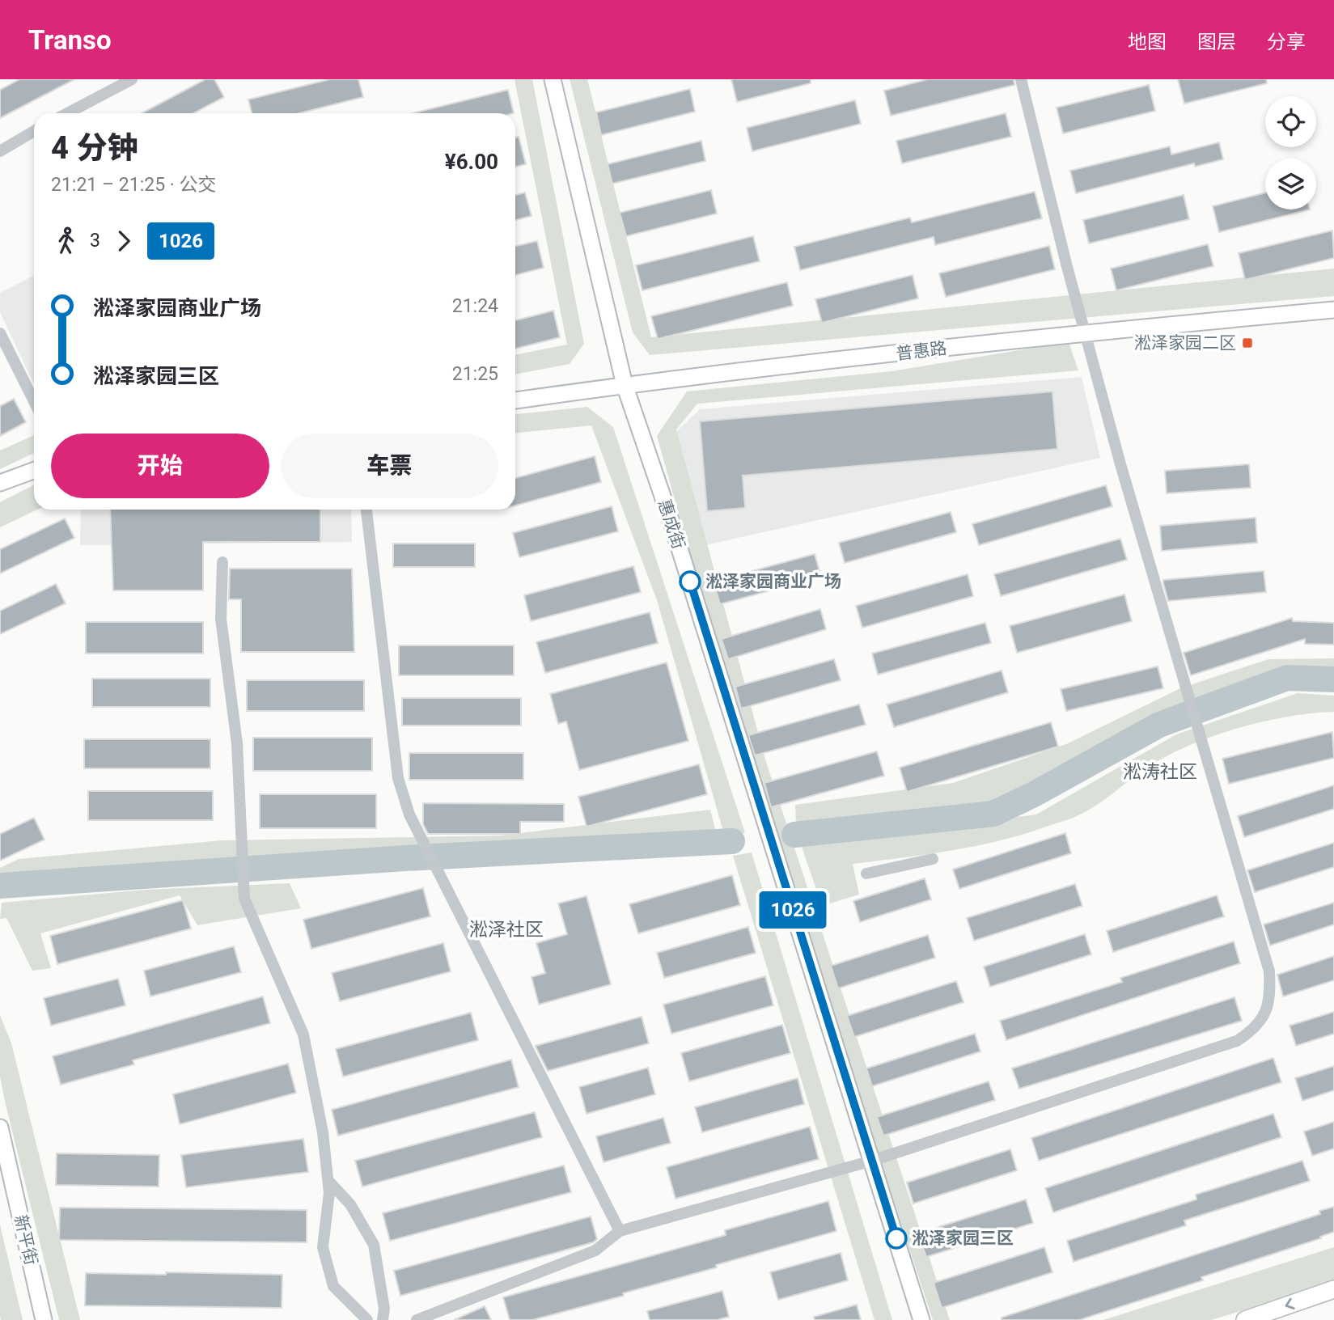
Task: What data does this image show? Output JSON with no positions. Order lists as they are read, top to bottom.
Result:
{
  "streets": {
    "street": ["普惠路", "惠成街", "新平街"]
  },
  "crossings": [
    ["普惠路", "惠成街"]
  ],
  "districts": ["淞涛社区", "淞泽社区"],
  "places": {
    "transit": ["淞泽家园二区"],
    "other": ["淞泽家园商业广场", "淞泽家园三区"]
  },
  "lines": ["bus line 1026"],
  "page": {
    "header": "Transo",
    "nav": ["地图", "图层", "分享"],
    "on_map": "1026",
    "heading": ["4 分钟", "21:21 – 21:25 · 公交", "¥6.00"],
    "legs": ["3", "1026"],
    "list": [
      {
        "name": "淞泽家园商业广场",
        "value": "21:24"
      },
      {
        "name": "淞泽家园三区",
        "value": "21:25"
      }
    ],
    "buttons": ["开始", "车票"]
  }
}
